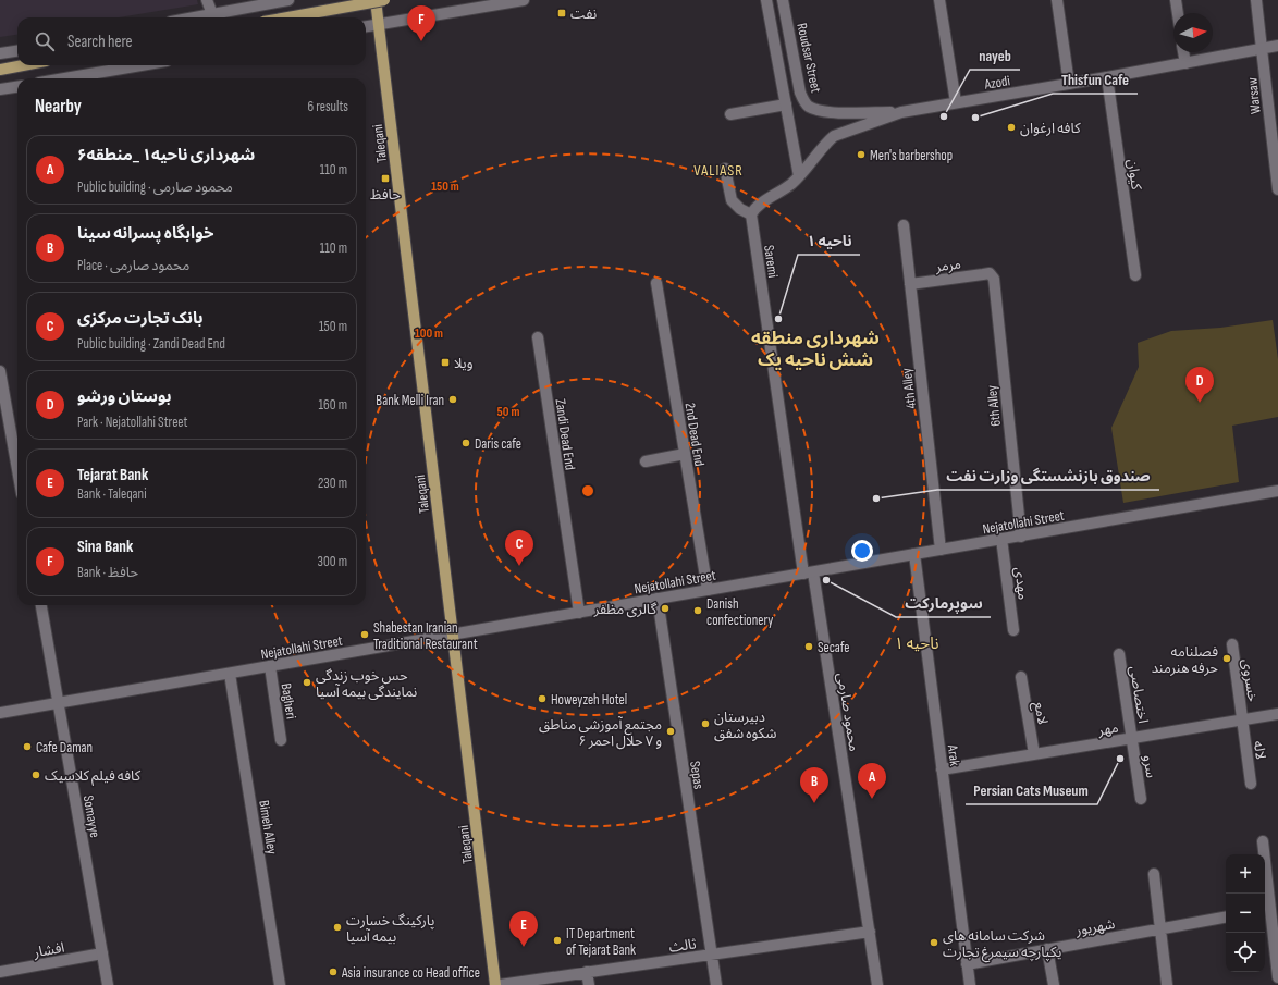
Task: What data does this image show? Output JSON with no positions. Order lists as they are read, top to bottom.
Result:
{
  "streets": {
    "main road": ["Taleqani"],
    "street": [
      "Roudsar Street",
      "Azodi",
      "Warsaw",
      "کیوان",
      "Saremi",
      "مرمر",
      "4th Alley",
      "6th Alley",
      "Zandi Dead End",
      "2nd Dead End",
      "Nejatollahi Street",
      "مهدی",
      "خسروی",
      "اختصاصی",
      "Bagheri",
      "محمود صارمی",
      "لامع",
      "مهر",
      "لاله",
      "Arak",
      "سرو",
      "Sepas",
      "Somayye",
      "Bimeh Alley",
      "شهریور",
      "ثالث",
      "افشار"
    ]
  },
  "crossings": [
    ["Roudsar Street", "Azodi"],
    ["Azodi", "Warsaw"],
    ["Azodi", "کیوان"],
    ["Taleqani", "Nejatollahi Street"],
    ["Saremi", "Nejatollahi Street"],
    ["Saremi", "محمود صارمی"],
    ["مرمر", "4th Alley"],
    ["مرمر", "6th Alley"],
    ["4th Alley", "Nejatollahi Street"],
    ["6th Alley", "Nejatollahi Street"],
    ["Zandi Dead End", "Nejatollahi Street"],
    ["2nd Dead End", "Nejatollahi Street"],
    ["Nejatollahi Street", "مهدی"],
    ["Nejatollahi Street", "Bagheri"],
    ["Nejatollahi Street", "محمود صارمی"],
    ["Nejatollahi Street", "Arak"],
    ["Nejatollahi Street", "Sepas"],
    ["Nejatollahi Street", "Somayye"],
    ["Nejatollahi Street", "Bimeh Alley"],
    ["خسروی", "مهر"],
    ["خسروی", "لاله"],
    ["اختصاصی", "مهر"],
    ["اختصاصی", "سرو"],
    ["محمود صارمی", "ثالث"],
    ["لامع", "مهر"],
    ["مهر", "لاله"],
    ["مهر", "Arak"],
    ["مهر", "سرو"],
    ["Arak", "شهریور"],
    ["Sepas", "ثالث"],
    ["Somayye", "افشار"]
  ],
  "districts": ["VALIASR", "شهرداری منطقه شش ناحیه یک", "ناحیه ۱"],
  "places": {
    "transit": ["نفت", "حافظ", "ویلا"],
    "other": [
      "nayeb",
      "Thisfun Cafe",
      "کافه ارغوان",
      "Men's barbershop",
      "ناحیه ۱",
      "Bank Melli Iran",
      "Daris cafe",
      "صندوق بازنشستگی وزارت نفت",
      "سوپرمارکت",
      "گالری مظفر",
      "Danish confectionery",
      "Shabestan Iranian Traditional Restaurant",
      "Secafe",
      "فصلنامه حرفه هنرمند",
      "حس خوب زندگی نمایندگی بیمه آسیا",
      "Howeyzeh Hotel",
      "دبیرستان شکوه شفق",
      "مجتمع آموزشی مناطق ۶ و ۷ حلال احمر",
      "Cafe Daman",
      "Persian Cats Museum",
      "کافه فیلم کلاسیک",
      "پارکینگ خسارت بیمه آسیا",
      "IT Department of Tejarat Bank",
      "شرکت سامانه های یکپارچه سیمرغ تجارت",
      "Asia insurance co Head office"
    ]
  },
  "north": "right",
  "page": {
    "pins": [
      "F",
      "D",
      "C",
      "A",
      "B",
      "E"
    ],
    "search": "Search here",
    "heading": ["Nearby", "6 results"],
    "list": [
      {
        "mark": "A",
        "name": "شهرداری ناحیه۱ _منطقه۶",
        "note": "Public building · محمود صارمی",
        "value": "110 m"
      },
      {
        "mark": "B",
        "name": "خوابگاه پسرانه سینا",
        "note": "Place · محمود صارمی",
        "value": "110 m"
      },
      {
        "mark": "C",
        "name": "بانک تجارت مرکزی",
        "note": "Public building · Zandi Dead End",
        "value": "150 m"
      },
      {
        "mark": "D",
        "name": "بوستان ورشو",
        "note": "Park · Nejatollahi Street",
        "value": "160 m"
      },
      {
        "mark": "E",
        "name": "Tejarat Bank",
        "note": "Bank · Taleqani",
        "value": "230 m"
      },
      {
        "mark": "F",
        "name": "Sina Bank",
        "note": "Bank · حافظ",
        "value": "300 m"
      }
    ],
    "map_buttons": ["+", "−"]
  },
  "rings": ["150 m", "100 m", "50 m"]
}
